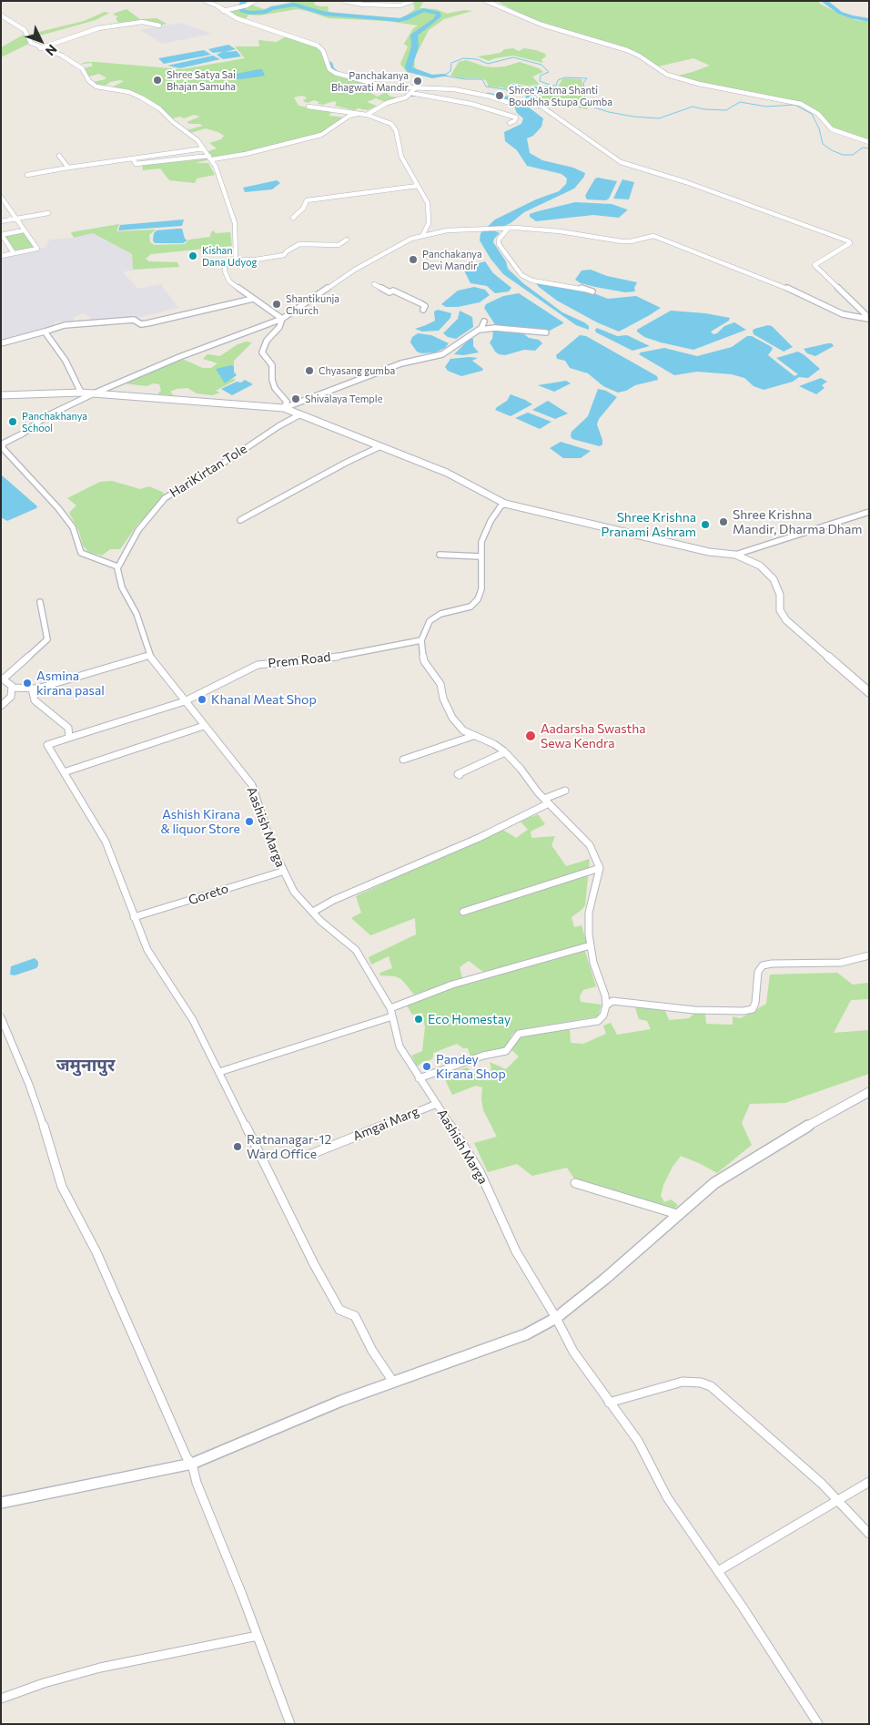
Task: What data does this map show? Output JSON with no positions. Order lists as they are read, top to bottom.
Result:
{
  "streets": {
    "street": [
      "HariKirtan Tole",
      "Prem Road",
      "Aashish Marga",
      "Goreto",
      "Amgai Marg"
    ]
  },
  "crossings": [
    ["HariKirtan Tole", "Aashish Marga"],
    ["Prem Road", "Aashish Marga"],
    ["Aashish Marga", "Goreto"],
    ["Aashish Marga", "Amgai Marg"]
  ],
  "districts": ["जमुनापुर"],
  "places": [
    "Shree Satya Sai Bhajan Samuha",
    "Panchakanya Bhagwati Mandir",
    "Shree Aatma Shanti Boudhha Stupa Gumba",
    "Kishan Dana Udyog",
    "Panchakanya Devi Mandir",
    "Shantikunja Church",
    "Chyasang gumba",
    "Shivalaya Temple",
    "Panchakhanya School",
    "Shree Krishna Mandir, Dharma Dham",
    "Shree Krishna Pranami Ashram",
    "Asmina kirana pasal",
    "Khanal Meat Shop",
    "Aadarsha Swastha Sewa Kendra",
    "Ashish Kirana & liquor Store",
    "Eco Homestay",
    "Pandey Kirana Shop",
    "Ratnanagar-12 Ward Office"
  ],
  "north": "bottom right"
}
